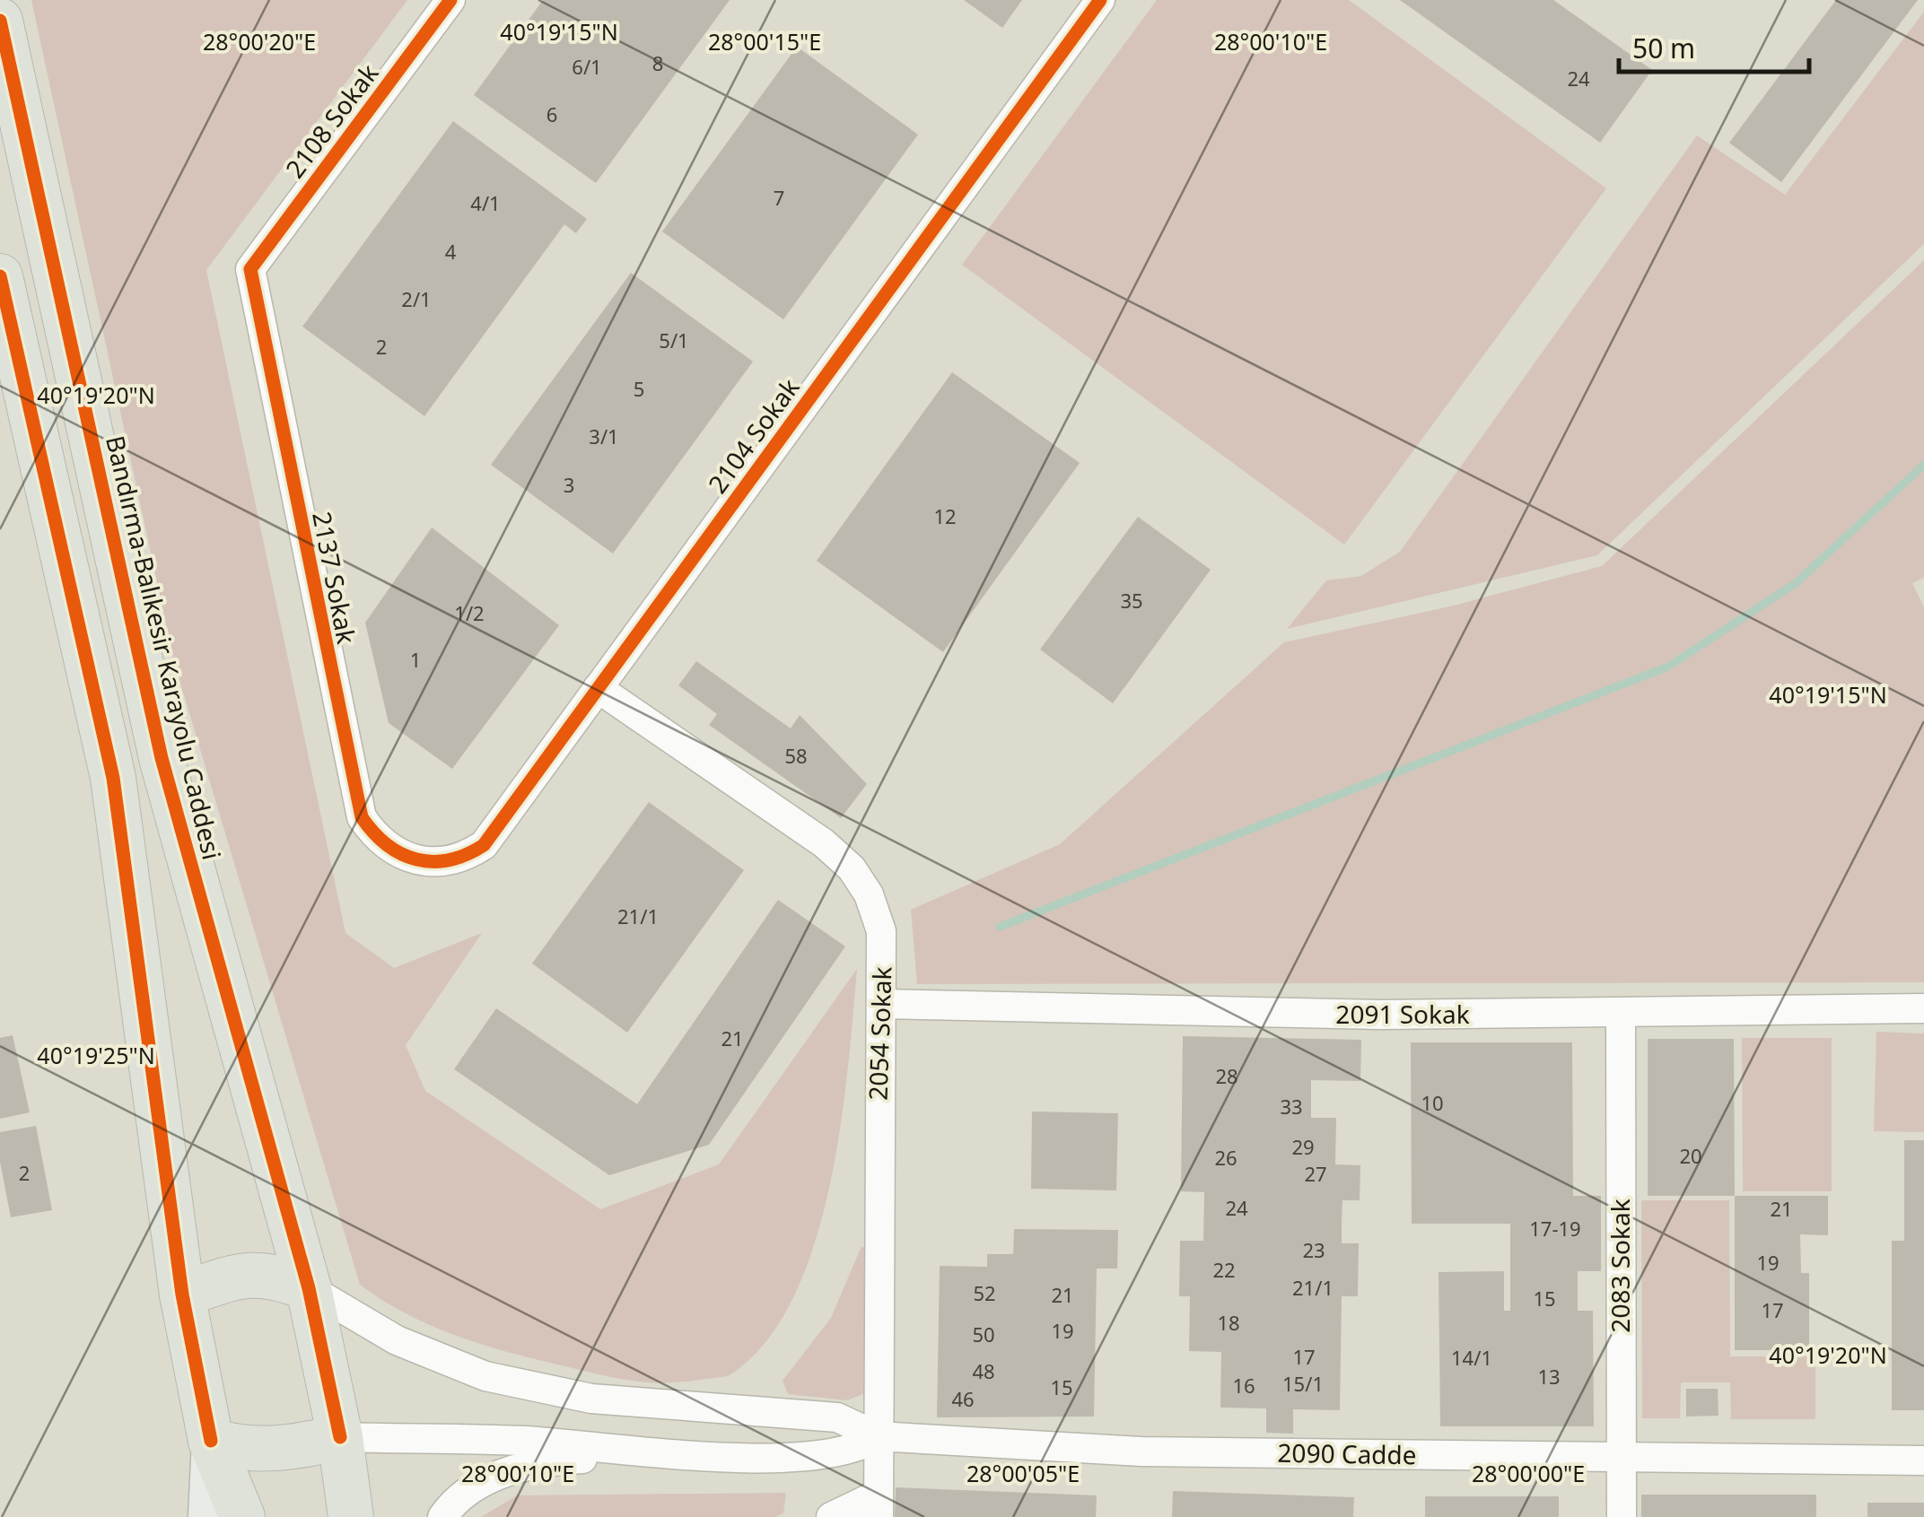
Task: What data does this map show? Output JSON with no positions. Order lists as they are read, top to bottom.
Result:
{
  "streets": {
    "highway": ["Bandırma-Balıkesir Karayolu Caddesi"],
    "street": [
      "2108 Sokak",
      "2104 Sokak",
      "2137 Sokak",
      "2091 Sokak",
      "2054 Sokak",
      "2083 Sokak",
      "2090 Cadde"
    ]
  },
  "crossings": [
    ["2108 Sokak", "2137 Sokak"],
    ["2104 Sokak", "2137 Sokak"],
    ["2104 Sokak", "2054 Sokak"],
    ["Bandırma-Balıkesir Karayolu Caddesi", "2090 Cadde"],
    ["2091 Sokak", "2054 Sokak"],
    ["2091 Sokak", "2083 Sokak"],
    ["2054 Sokak", "2090 Cadde"],
    ["2083 Sokak", "2090 Cadde"]
  ],
  "house_numbers": [
    "8",
    "6/1",
    "24",
    "6",
    "7",
    "4/1",
    "4",
    "2/1",
    "5/1",
    "2",
    "5",
    "3/1",
    "3",
    "12",
    "35",
    "1/2",
    "1",
    "58",
    "21/1",
    "21",
    "28",
    "10",
    "33",
    "29",
    "20",
    "26",
    "2",
    "27",
    "24",
    "21",
    "17-19",
    "23",
    "19",
    "22",
    "21/1",
    "52",
    "21",
    "15",
    "17",
    "18",
    "19",
    "50",
    "17",
    "14/1",
    "48",
    "13",
    "15/1",
    "16",
    "15",
    "46"
  ],
  "scale_bar": "50 m",
  "coordinates": [
    "40°19'15\"N",
    "28°00'20\"E",
    "28°00'15\"E",
    "28°00'10\"E",
    "40°19'20\"N",
    "40°19'25\"N",
    "28°00'05\"E",
    "28°00'00\"E"
  ]
}
